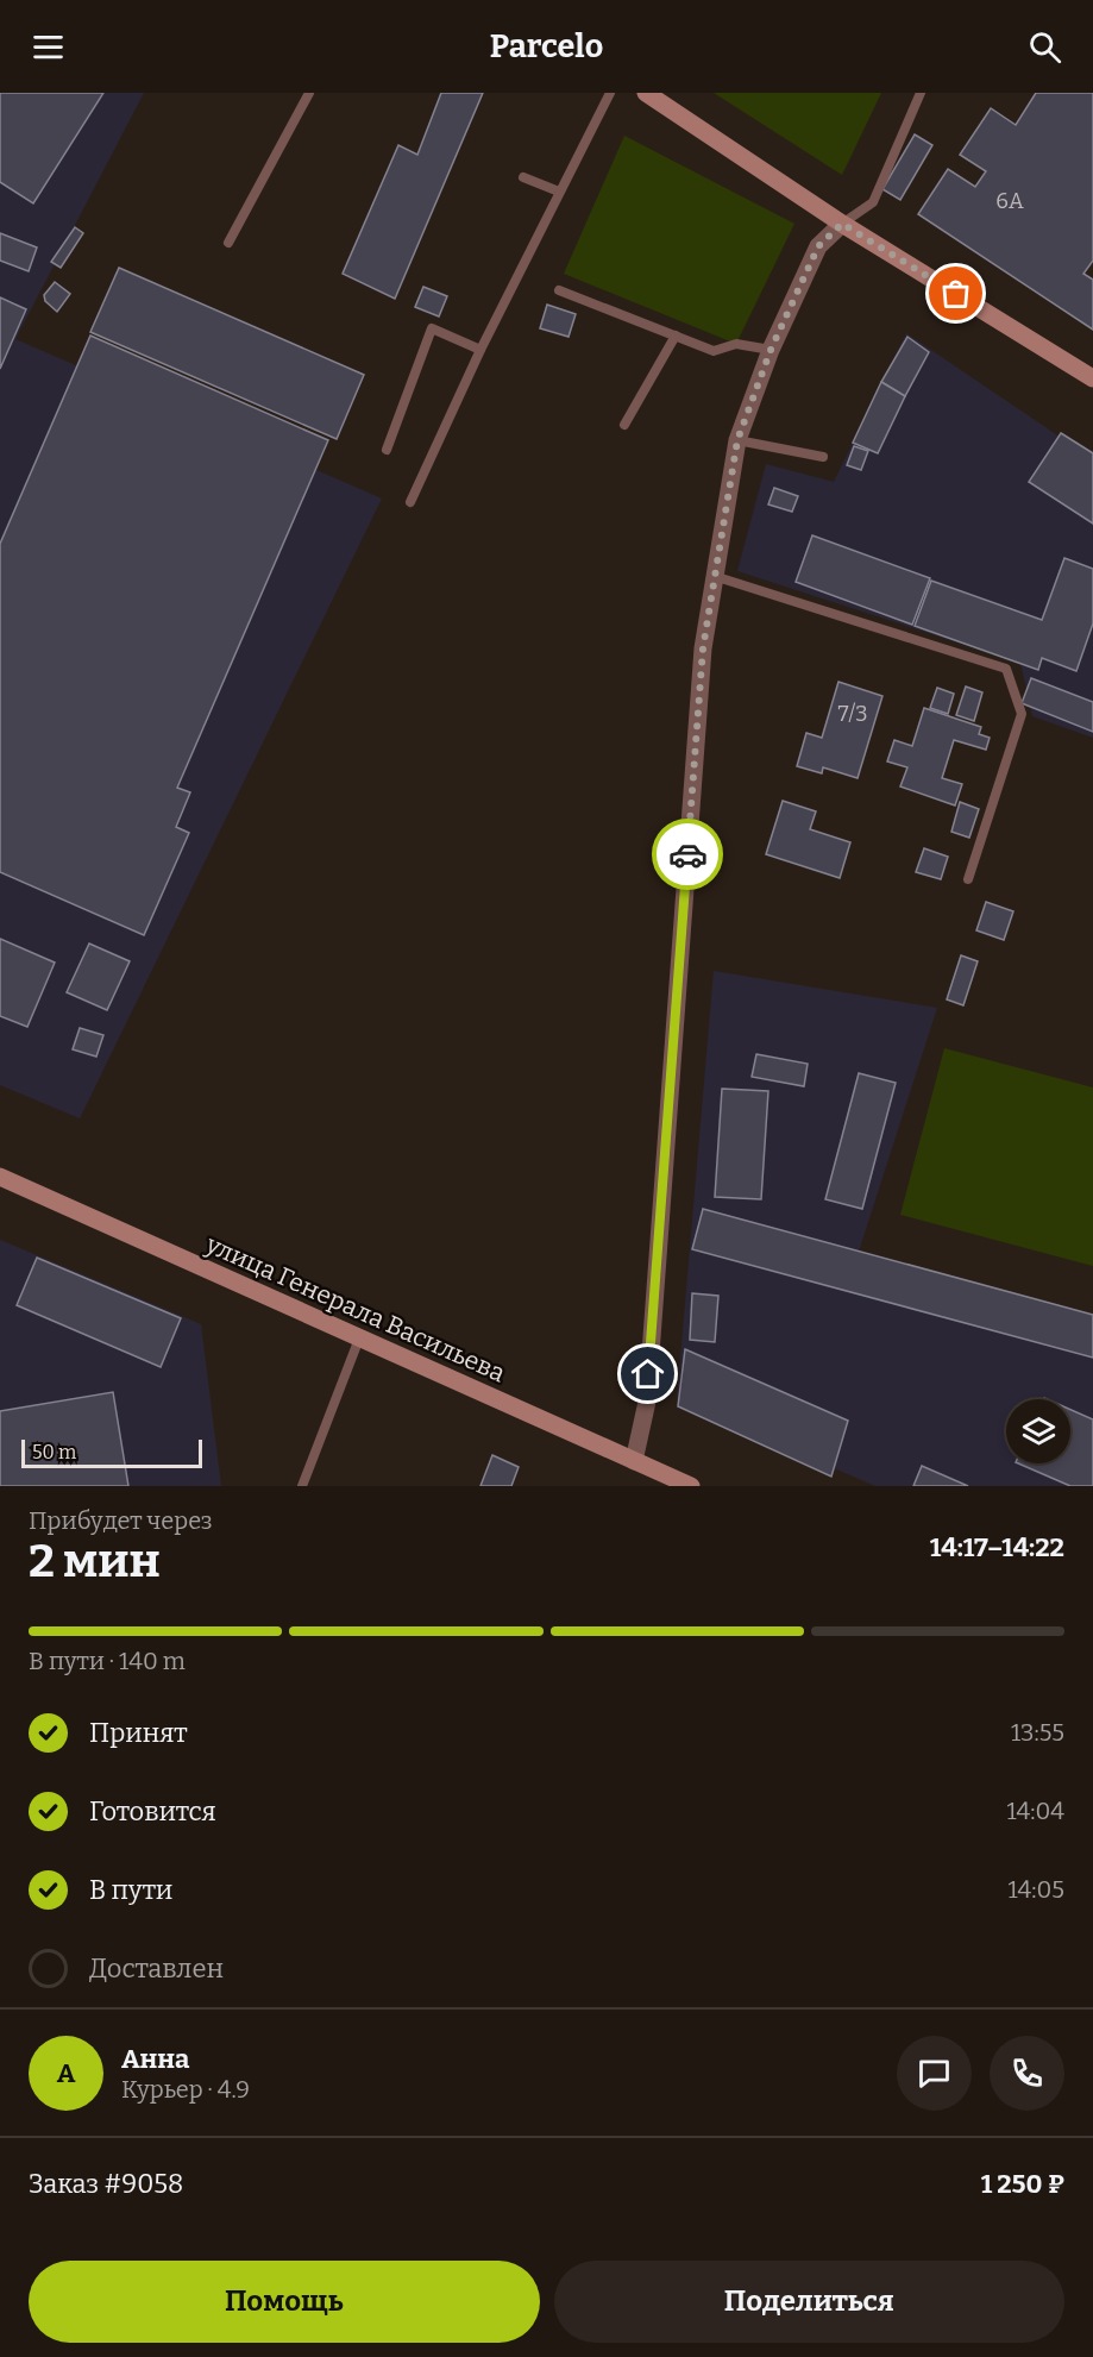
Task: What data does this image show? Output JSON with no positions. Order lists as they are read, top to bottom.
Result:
{
  "streets": {
    "main road": ["улица Генерала Васильева"]
  },
  "house_numbers": ["6А", "7/3"],
  "scale_bar": "50 m",
  "page": {
    "header": "Parcelo",
    "scale": "50 m",
    "heading": ["2 мин", "Прибудет через", "14:17–14:22"],
    "panel": [
      "Анна",
      "Курьер · 4.9",
      "Заказ #9058",
      "1 250 ₽"
    ],
    "bar": "В пути · 140 m",
    "list": [
      ["Принят", "13:55"],
      ["Готовится", "14:04"],
      ["В пути", "14:05"],
      "Доставлен"
    ],
    "round": "А",
    "buttons": ["Помощь", "Поделиться"]
  }
}
